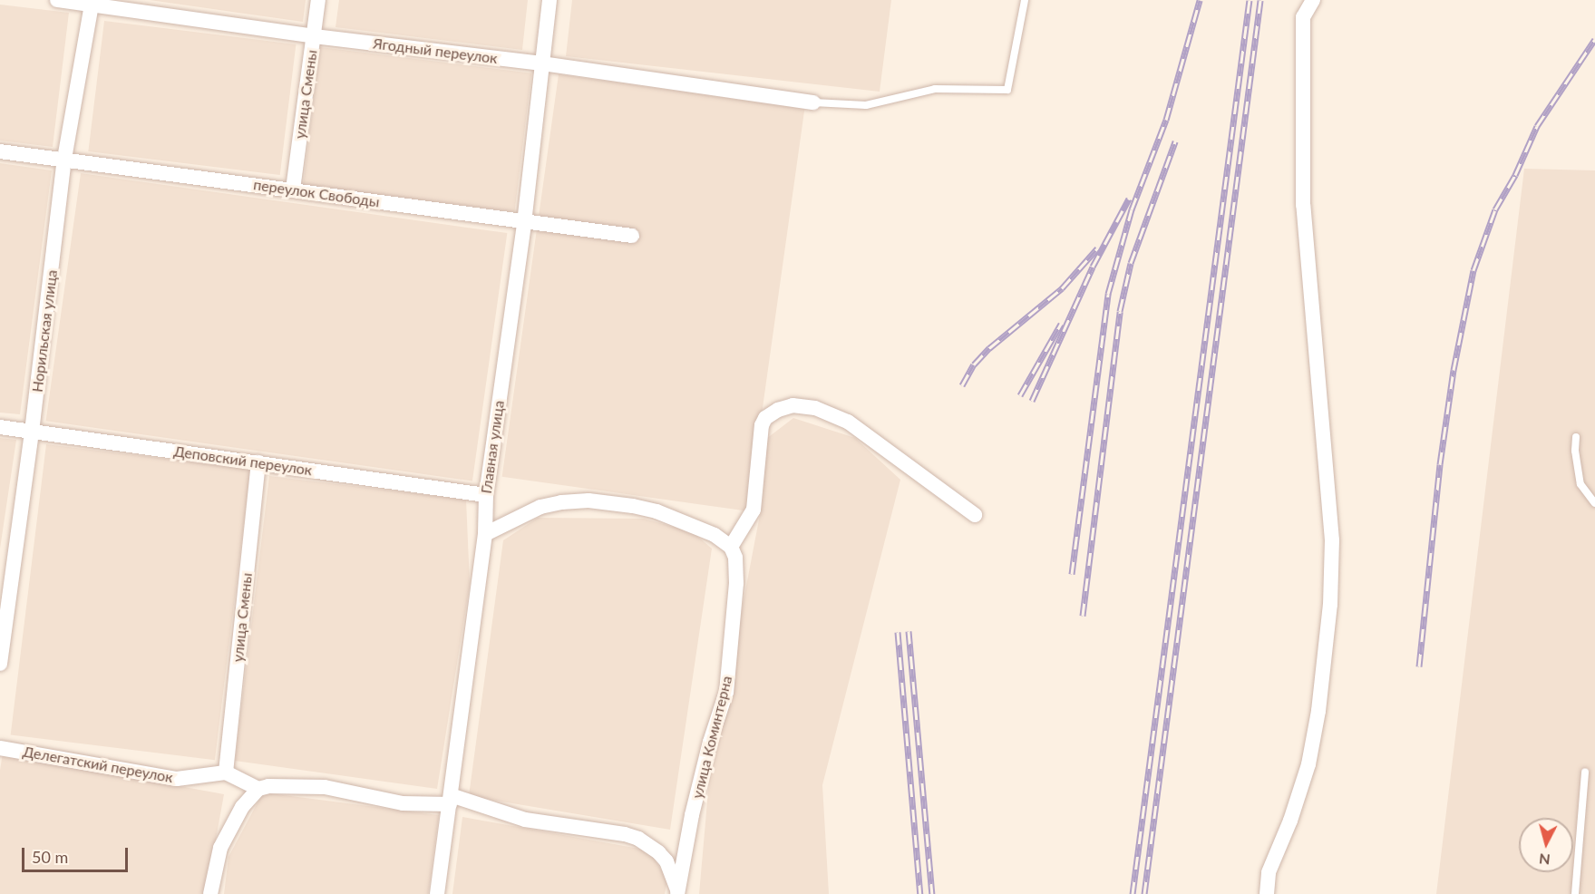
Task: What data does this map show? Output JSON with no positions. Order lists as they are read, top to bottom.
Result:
{
  "streets": {
    "street": [
      "Ягодный переулок",
      "улица Смены",
      "переулок Свободы",
      "Норильская улица",
      "Главная улица",
      "Деповский переулок",
      "улица Коминтерна",
      "Делегатский переулок"
    ]
  },
  "crossings": [
    ["Ягодный переулок", "улица Смены"],
    ["Ягодный переулок", "Норильская улица"],
    ["Ягодный переулок", "Главная улица"],
    ["улица Смены", "переулок Свободы"],
    ["улица Смены", "Деповский переулок"],
    ["улица Смены", "Делегатский переулок"],
    ["переулок Свободы", "Норильская улица"],
    ["переулок Свободы", "Главная улица"],
    ["Норильская улица", "Деповский переулок"],
    ["Главная улица", "Деповский переулок"]
  ],
  "scale_bar": "50 m",
  "north": "bottom"
}
